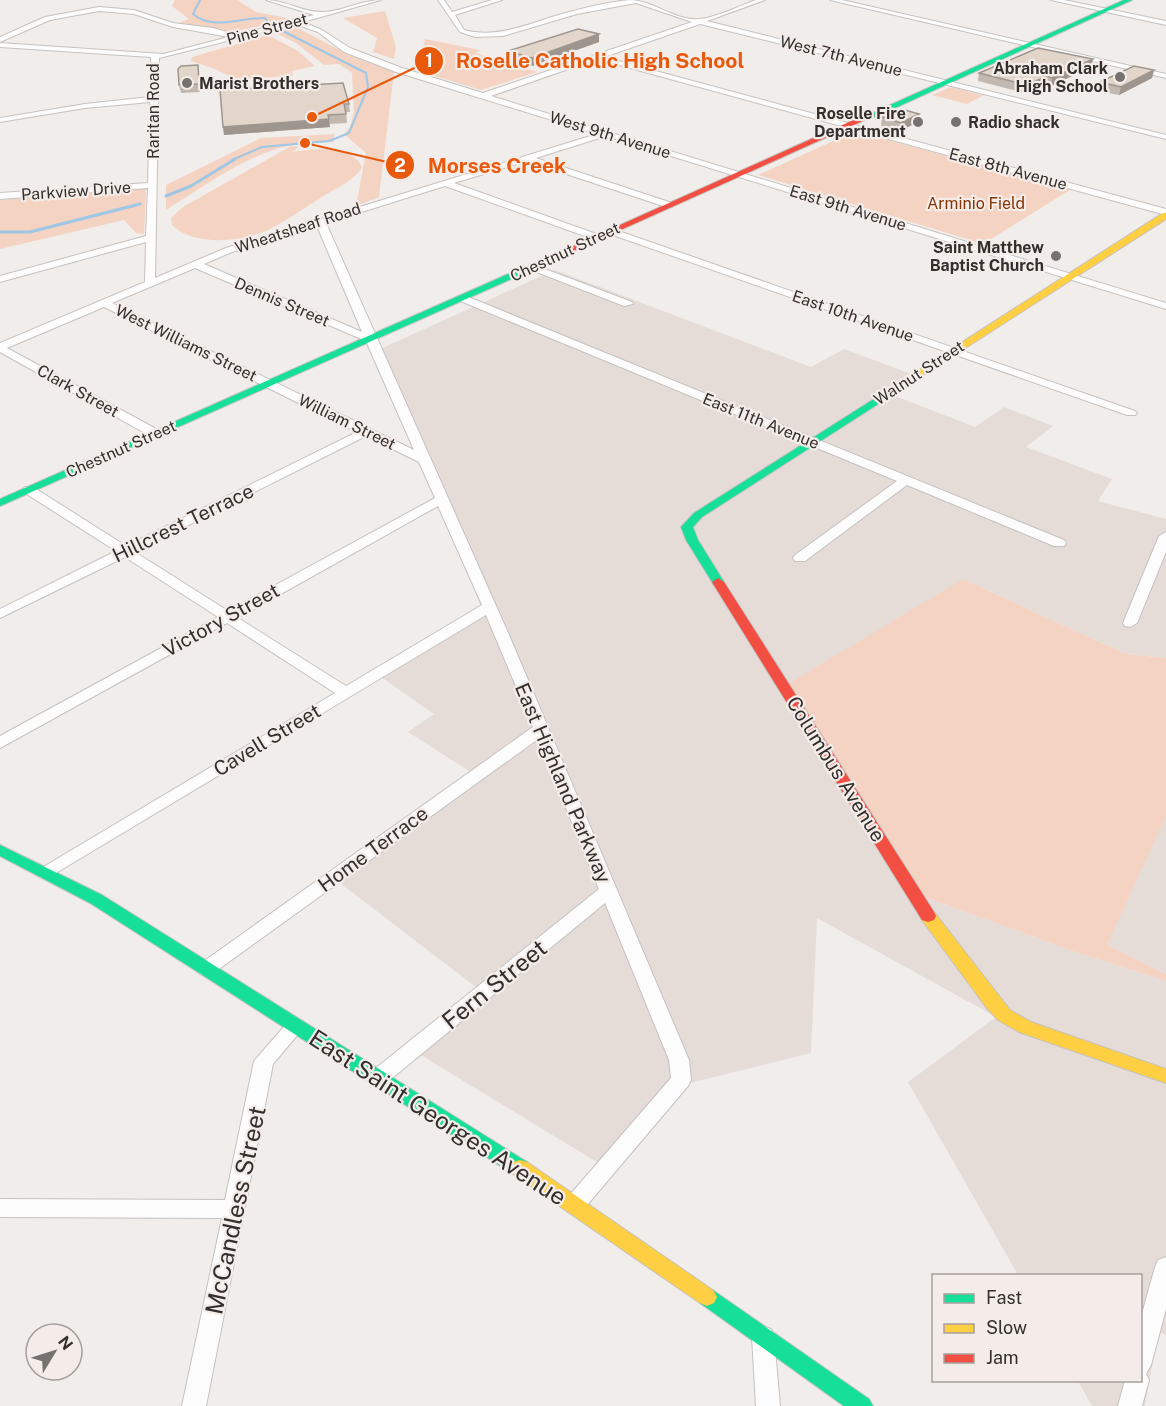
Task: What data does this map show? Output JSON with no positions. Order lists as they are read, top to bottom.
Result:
{
  "streets": {
    "street": [
      "Pine Street",
      "West 7th Avenue",
      "Raritan Road",
      "West 9th Avenue",
      "East 8th Avenue",
      "Parkview Drive",
      "East 9th Avenue",
      "Wheatsheaf Road",
      "Chestnut Street",
      "Dennis Street",
      "East 10th Avenue",
      "West Williams Street",
      "Walnut Street",
      "Clark Street",
      "East 11th Avenue",
      "William Street",
      "Hillcrest Terrace",
      "Victory Street",
      "Cavell Street",
      "Columbus Avenue",
      "East Highland Parkway",
      "Home Terrace",
      "Fern Street",
      "East Saint Georges Avenue",
      "McCandless Street"
    ]
  },
  "crossings": [
    ["Pine Street", "Raritan Road"],
    ["Pine Street", "West 9th Avenue"],
    ["West 7th Avenue", "Chestnut Street"],
    ["Raritan Road", "Parkview Drive"],
    ["Raritan Road", "Wheatsheaf Road"],
    ["West 9th Avenue", "East 9th Avenue"],
    ["West 9th Avenue", "Wheatsheaf Road"],
    ["West 9th Avenue", "Chestnut Street"],
    ["East 8th Avenue", "Chestnut Street"],
    ["East 8th Avenue", "Walnut Street"],
    ["East 9th Avenue", "Chestnut Street"],
    ["East 9th Avenue", "Walnut Street"],
    ["Wheatsheaf Road", "Dennis Street"],
    ["Wheatsheaf Road", "West Williams Street"],
    ["Wheatsheaf Road", "Clark Street"],
    ["Wheatsheaf Road", "East Highland Parkway"],
    ["Chestnut Street", "Dennis Street"],
    ["Chestnut Street", "East 10th Avenue"],
    ["Chestnut Street", "West Williams Street"],
    ["Chestnut Street", "Clark Street"],
    ["Chestnut Street", "East 11th Avenue"],
    ["Chestnut Street", "William Street"],
    ["Chestnut Street", "East Highland Parkway"],
    ["Dennis Street", "East Highland Parkway"],
    ["East 10th Avenue", "Walnut Street"],
    ["West Williams Street", "William Street"],
    ["Walnut Street", "East 11th Avenue"],
    ["Walnut Street", "Columbus Avenue"],
    ["William Street", "Hillcrest Terrace"],
    ["William Street", "East Highland Parkway"],
    ["Victory Street", "East Highland Parkway"],
    ["Cavell Street", "East Highland Parkway"],
    ["Cavell Street", "East Saint Georges Avenue"],
    ["East Highland Parkway", "Home Terrace"],
    ["East Highland Parkway", "Fern Street"],
    ["East Highland Parkway", "East Saint Georges Avenue"],
    ["Home Terrace", "East Saint Georges Avenue"],
    ["Fern Street", "East Saint Georges Avenue"],
    ["East Saint Georges Avenue", "McCandless Street"]
  ],
  "parks": ["Arminio Field"],
  "places": [
    "Abraham Clark High School",
    "Marist Brothers",
    "Roselle Catholic High School",
    "Roselle Fire Department",
    "Radio shack",
    "Morses Creek",
    "Saint Matthew Baptist Church"
  ],
  "legend": ["Fast", "Slow", "Jam"],
  "north": "top right"
}
